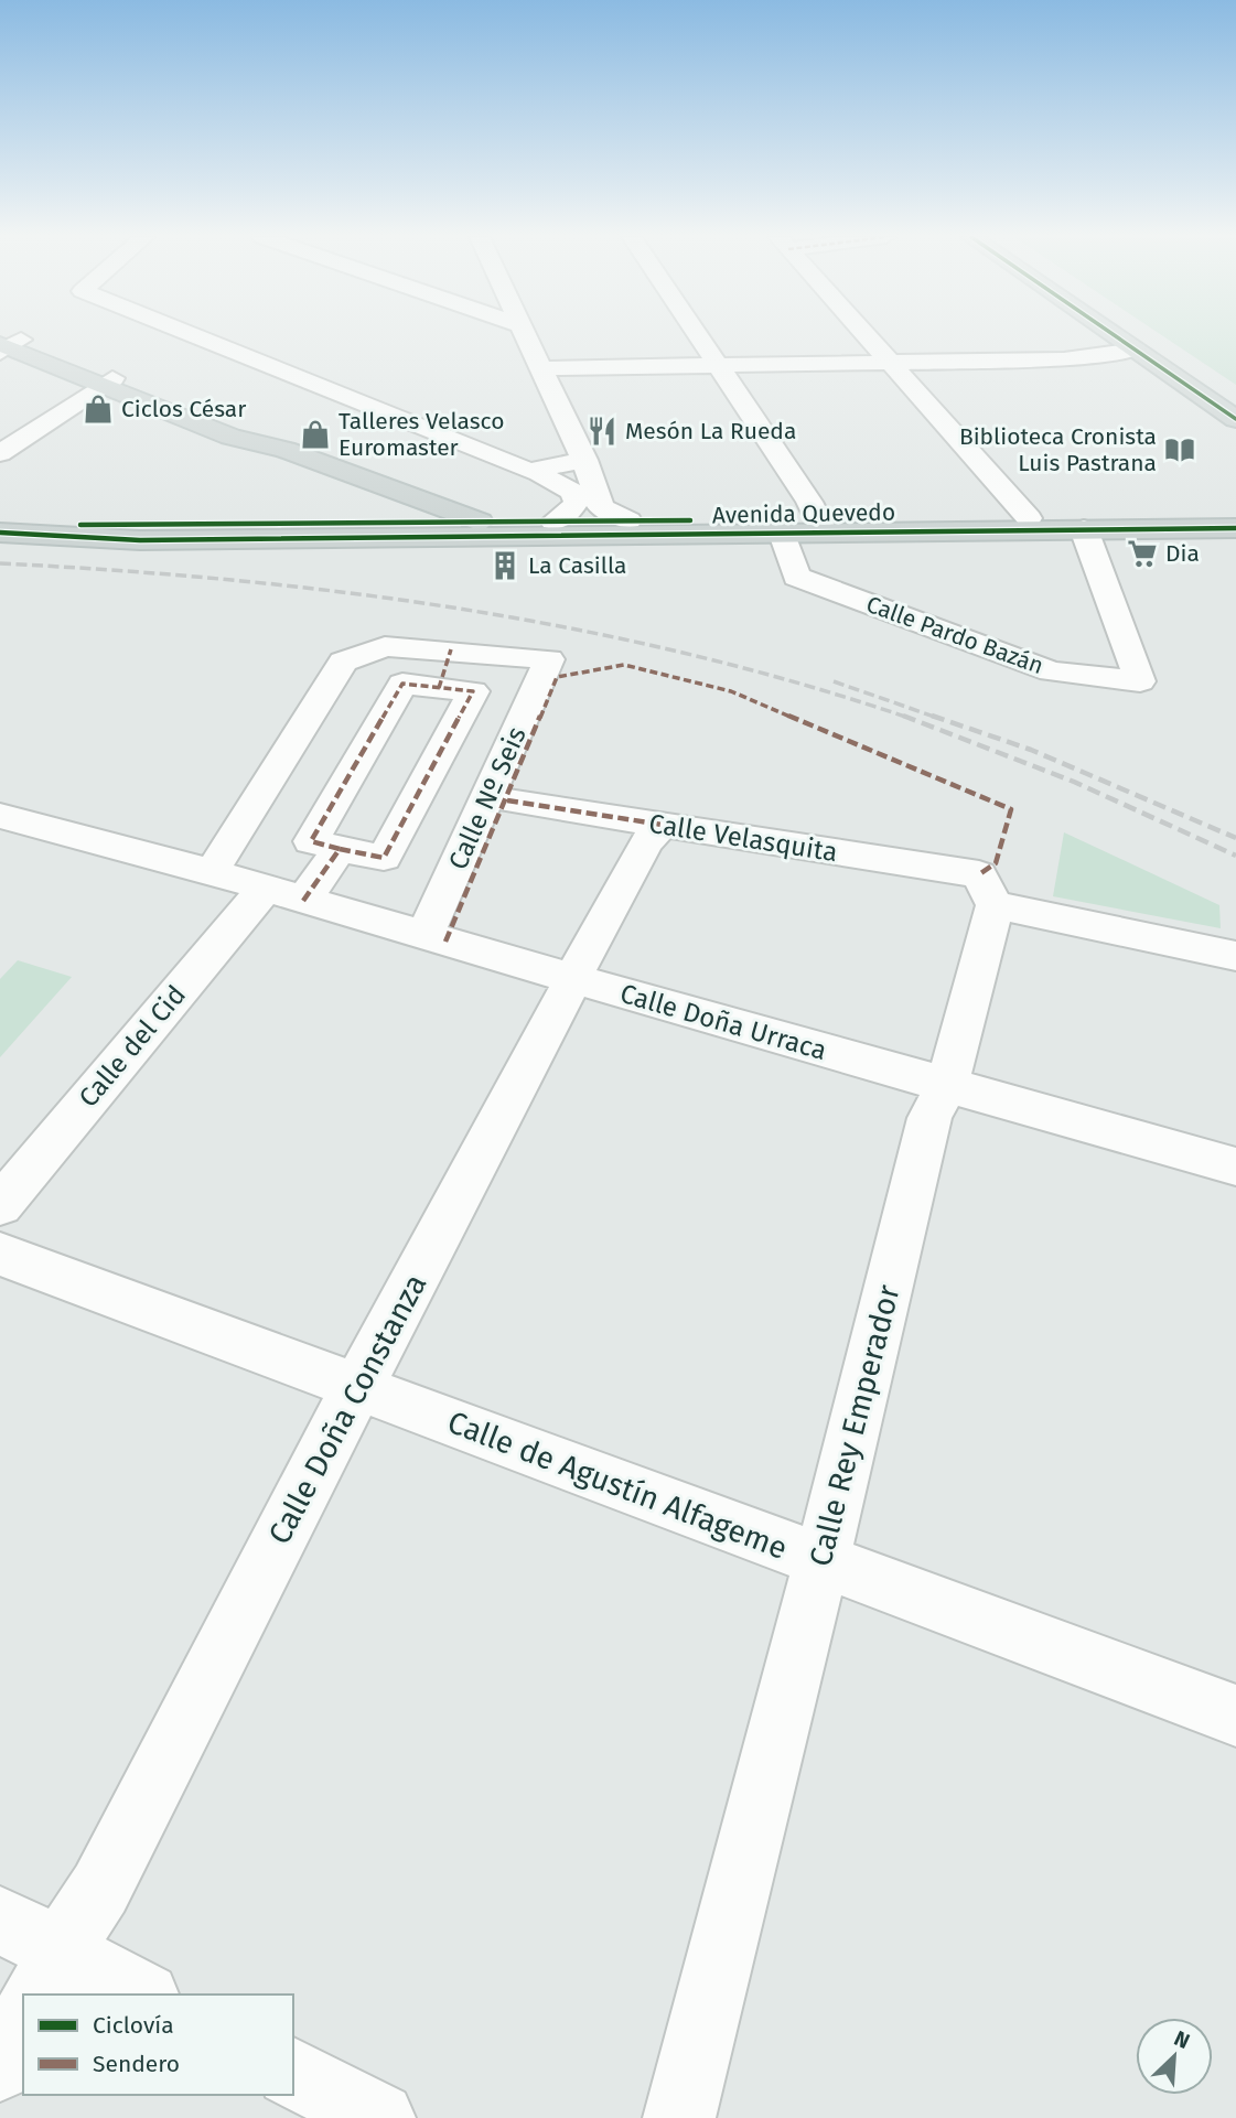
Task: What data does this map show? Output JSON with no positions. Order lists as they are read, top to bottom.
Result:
{
  "streets": {
    "main road": ["Avenida Quevedo"],
    "street": [
      "Calle Pardo Bazán",
      "Calle Nº Seis",
      "Calle Velasquita",
      "Calle Doña Urraca",
      "Calle del Cid",
      "Calle Doña Constanza",
      "Calle Rey Emperador",
      "Calle de Agustín Alfageme"
    ]
  },
  "crossings": [
    ["Avenida Quevedo", "Calle Pardo Bazán"],
    ["Calle Nº Seis", "Calle Doña Urraca"],
    ["Calle Velasquita", "Calle Doña Constanza"],
    ["Calle Velasquita", "Calle Rey Emperador"],
    ["Calle Doña Urraca", "Calle del Cid"],
    ["Calle Doña Urraca", "Calle Doña Constanza"],
    ["Calle Doña Urraca", "Calle Rey Emperador"],
    ["Calle Doña Constanza", "Calle de Agustín Alfageme"],
    ["Calle Rey Emperador", "Calle de Agustín Alfageme"]
  ],
  "places": {
    "shop": ["Ciclos César", "Talleres Velasco Euromaster"],
    "restaurant": ["Mesón La Rueda"],
    "library": ["Biblioteca Cronista Luis Pastrana"],
    "supermarket": ["Dia"],
    "building": ["La Casilla"]
  },
  "legend": ["Ciclovía", "Sendero"],
  "north": "top right"
}
